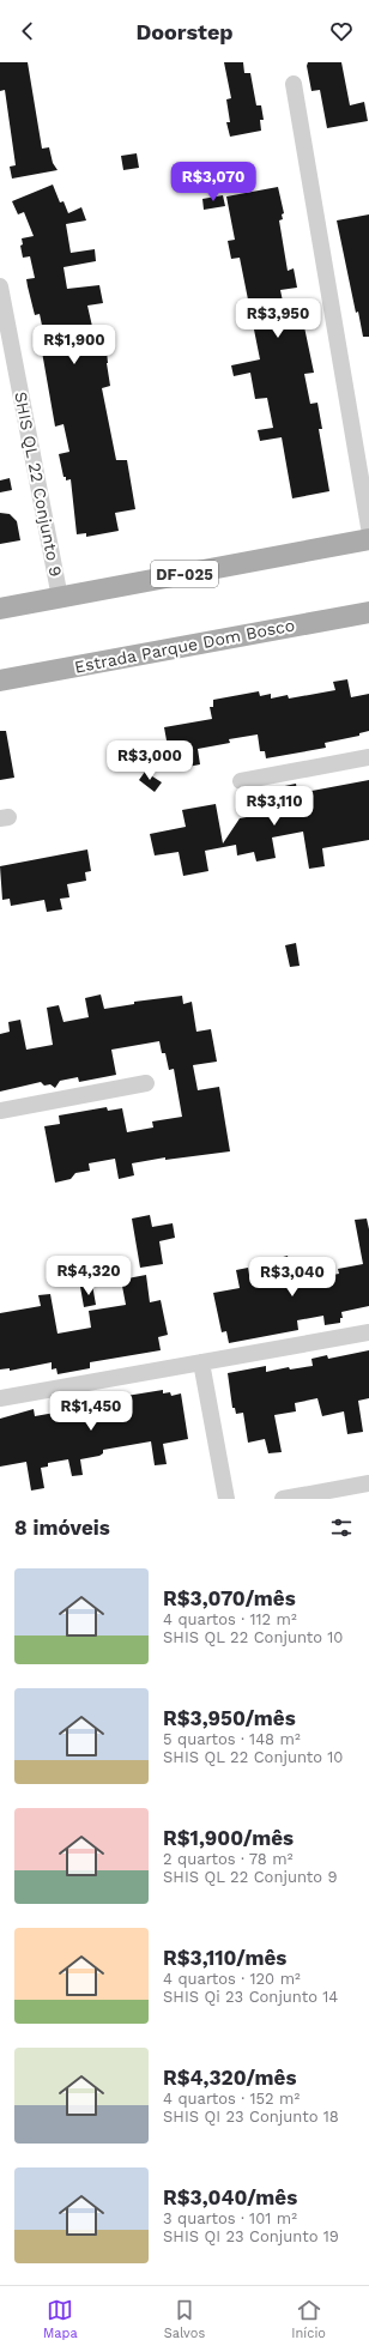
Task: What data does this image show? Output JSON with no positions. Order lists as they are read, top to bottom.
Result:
{
  "streets": {
    "main road": ["DF-025", "Estrada Parque Dom Bosco"],
    "street": ["SHIS QL 22 Conjunto 9"]
  },
  "crossings": [
    ["SHIS QL 22 Conjunto 9", "DF-025"]
  ],
  "page": {
    "header": "Doorstep",
    "price": [
      "R$3,070",
      "R$3,950",
      "R$1,900",
      "R$3,000",
      "R$3,110",
      "R$4,320",
      "R$3,040",
      "R$1,450"
    ],
    "heading": "8 imóveis",
    "list": [
      {
        "name": "R$3,070/mês",
        "note": "4 quartos · 112 m² · SHIS QL 22 Conjunto 10"
      },
      {
        "name": "R$3,950/mês",
        "note": "5 quartos · 148 m² · SHIS QL 22 Conjunto 10"
      },
      {
        "name": "R$1,900/mês",
        "note": "2 quartos · 78 m² · SHIS QL 22 Conjunto 9"
      },
      {
        "name": "R$3,110/mês",
        "note": "4 quartos · 120 m² · SHIS Qi 23 Conjunto 14"
      },
      {
        "name": "R$4,320/mês",
        "note": "4 quartos · 152 m² · SHIS QI 23 Conjunto 18"
      },
      {
        "name": "R$3,040/mês",
        "note": "3 quartos · 101 m² · SHIS QI 23 Conjunto 19"
      }
    ],
    "tabs": ["Mapa", "Salvos", "Início"]
  }
}
